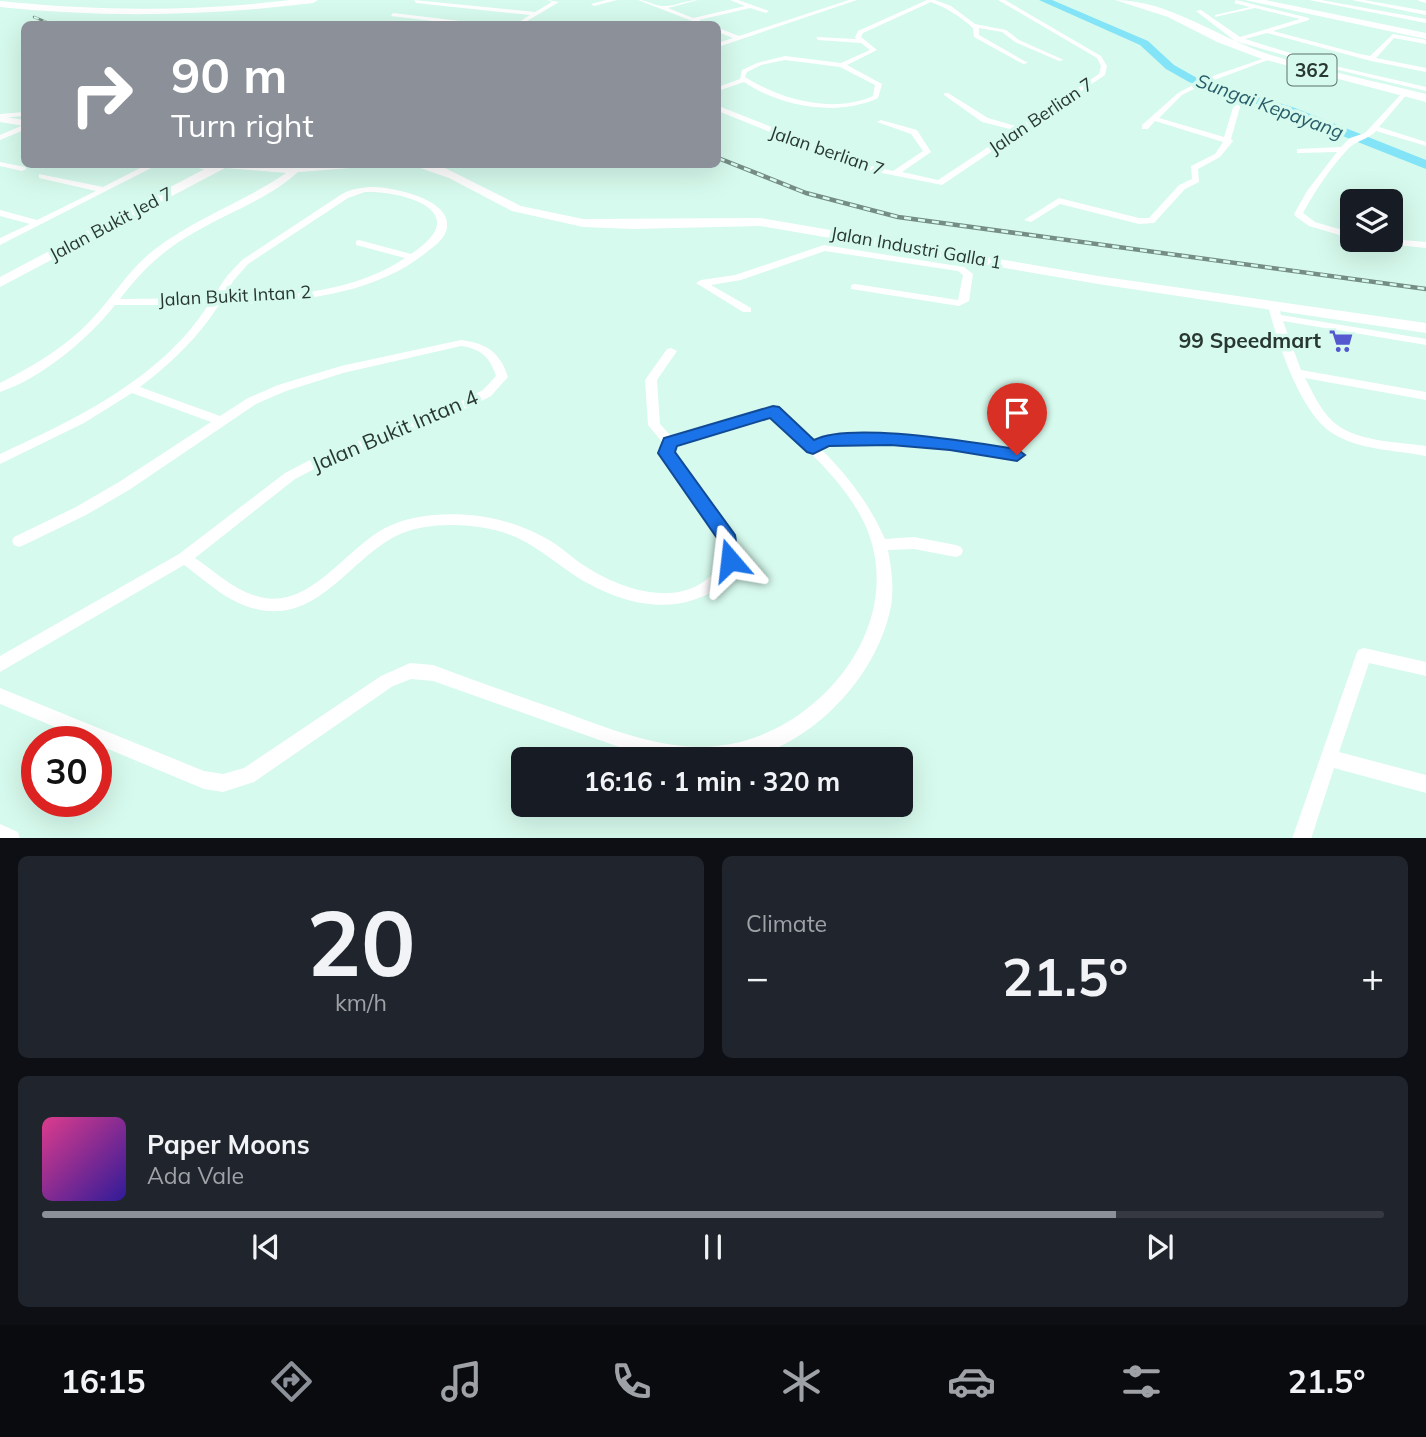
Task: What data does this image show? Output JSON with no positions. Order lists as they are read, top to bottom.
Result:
{
  "streets": {
    "main road": ["362", "Jalan Bukit Jed 7", "Jalan Industri Galla 1"],
    "street": [
      "Jalan Berlian 7",
      "Jalan berlian 7",
      "Jalan Bukit Intan 2",
      "Jalan Bukit Intan 4"
    ]
  },
  "crossings": [
    ["Jalan Berlian 7", "Jalan berlian 7"]
  ],
  "water": ["Sungai Kepayang"],
  "places": {
    "supermarket": ["99 Speedmart"]
  },
  "page": {
    "turn": ["90 m", "Turn right"],
    "limit": "30",
    "trip": "16:16 · 1 min · 320 m",
    "tile": [
      ["20", "km/h"],
      "Climate"
    ],
    "heat": ["−", "21.5°", "+"],
    "song": ["Paper Moons", "Ada Vale"],
    "tabs": ["16:15", "21.5°"]
  }
}
